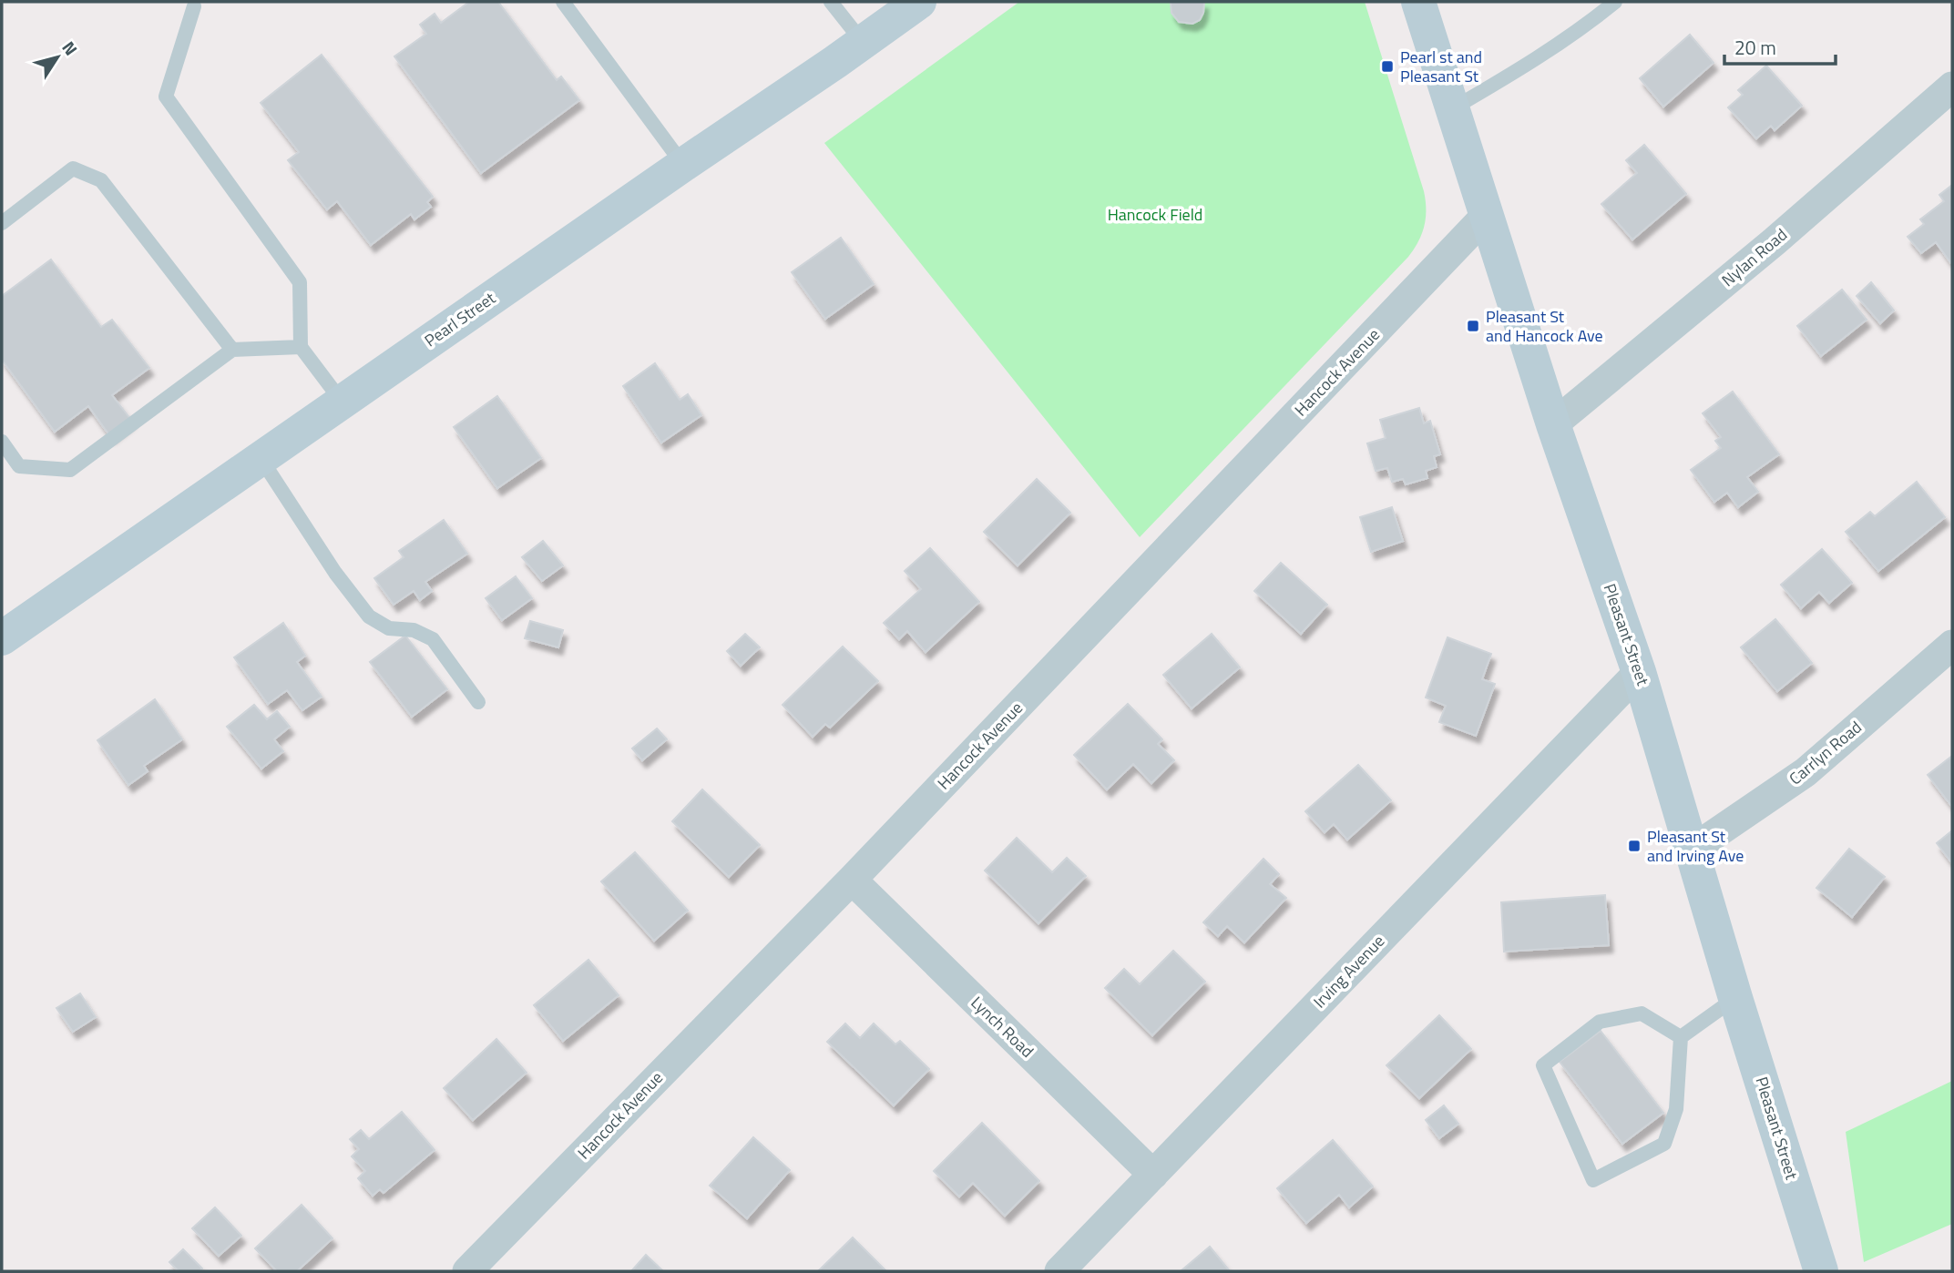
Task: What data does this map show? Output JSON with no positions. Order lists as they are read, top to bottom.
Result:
{
  "streets": {
    "main road": ["Pearl Street", "Pleasant Street"],
    "street": [
      "Nylan Road",
      "Hancock Avenue",
      "Carrlyn Road",
      "Irving Avenue",
      "Lynch Road"
    ]
  },
  "crossings": [
    ["Nylan Road", "Pleasant Street"],
    ["Hancock Avenue", "Pleasant Street"],
    ["Hancock Avenue", "Lynch Road"],
    ["Pleasant Street", "Carrlyn Road"],
    ["Pleasant Street", "Irving Avenue"],
    ["Irving Avenue", "Lynch Road"]
  ],
  "parks": ["Hancock Field"],
  "places": {
    "transit": ["Pearl st and Pleasant St", "Pleasant St and Hancock Ave", "Pleasant St and Irving Ave"]
  },
  "scale_bar": "20 m",
  "north": "top right"
}
